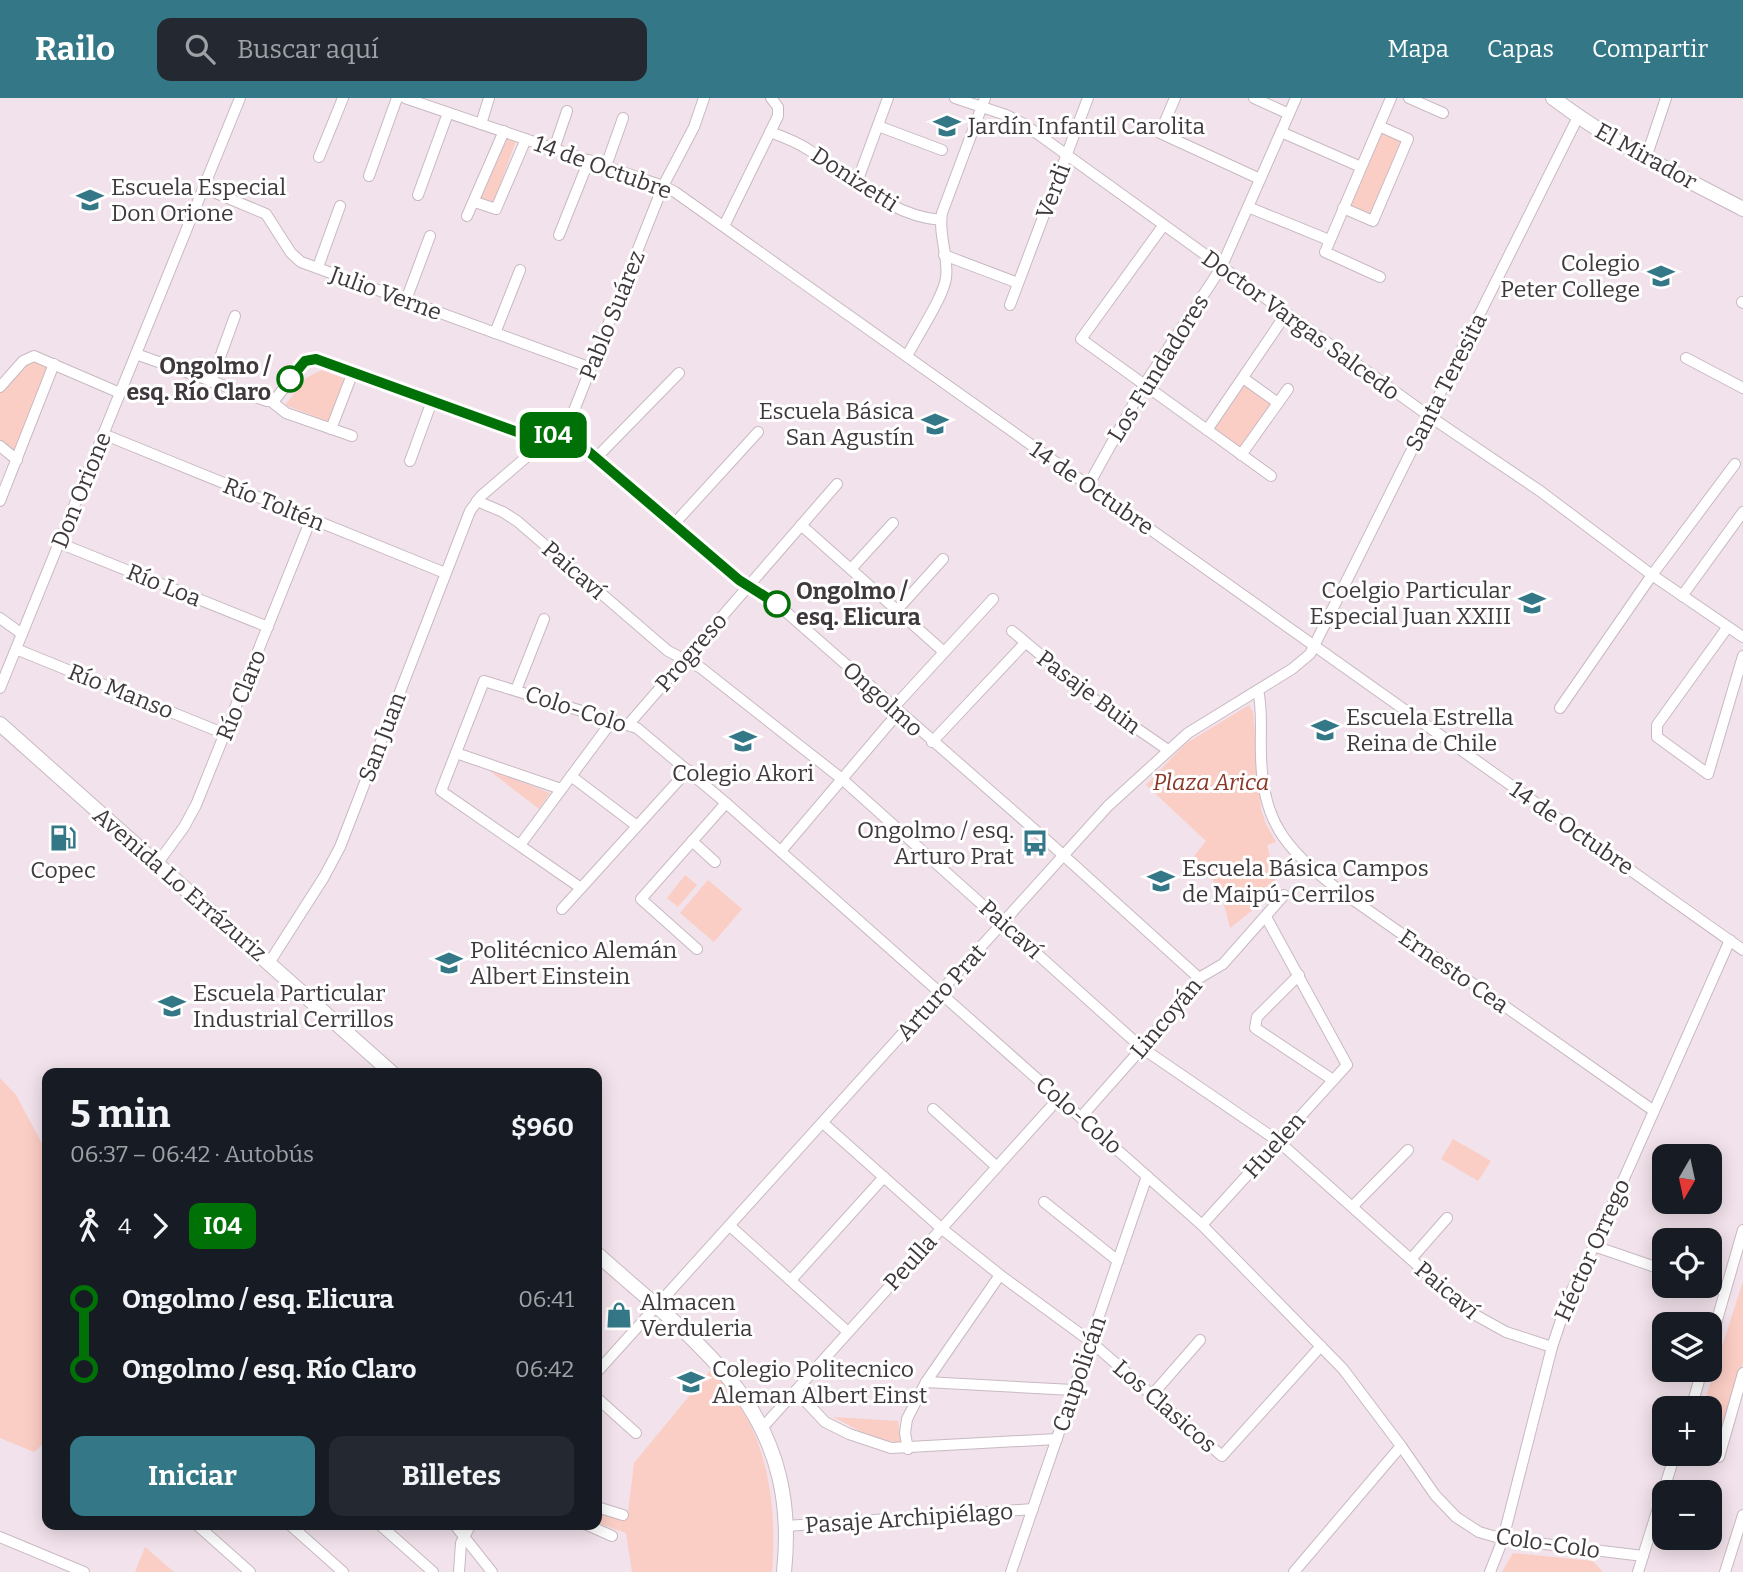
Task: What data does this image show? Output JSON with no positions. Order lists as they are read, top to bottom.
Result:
{
  "streets": {
    "main road": ["El Mirador", "Avenida Lo Errázuriz"],
    "street": [
      "14 de Octubre",
      "Donizetti",
      "Verdi",
      "Julio Verne",
      "Pablo Suárez",
      "Doctor Vargas Salcedo",
      "Los Fundadores",
      "Santa Teresita",
      "Don Orione",
      "Río Toltén",
      "Paicaví",
      "Río Loa",
      "Progreso",
      "Río Manso",
      "Pasaje Buin",
      "Río Claro",
      "Ongolmo",
      "Colo-Colo",
      "San Juan",
      "Ernesto Cea",
      "Arturo Prat",
      "Lincoyán",
      "Huelen",
      "Héctor Orrego",
      "Peulla",
      "Caupolicán",
      "Los Clasicos",
      "Pasaje Archipiélago"
    ]
  },
  "crossings": [
    ["El Mirador", "Santa Teresita"],
    ["14 de Octubre", "Pablo Suárez"],
    ["14 de Octubre", "Los Fundadores"],
    ["14 de Octubre", "Santa Teresita"],
    ["14 de Octubre", "Arturo Prat"],
    ["14 de Octubre", "Héctor Orrego"],
    ["Verdi", "Doctor Vargas Salcedo"],
    ["Julio Verne", "Pablo Suárez"],
    ["Julio Verne", "Don Orione"],
    ["Pablo Suárez", "Paicaví"],
    ["Pablo Suárez", "Ongolmo"],
    ["Pablo Suárez", "San Juan"],
    ["Doctor Vargas Salcedo", "Los Fundadores"],
    ["Doctor Vargas Salcedo", "Santa Teresita"],
    ["Santa Teresita", "Arturo Prat"],
    ["Don Orione", "Río Toltén"],
    ["Don Orione", "Río Loa"],
    ["Don Orione", "Río Manso"],
    ["Río Toltén", "Río Claro"],
    ["Río Toltén", "San Juan"],
    ["Paicaví", "Progreso"],
    ["Paicaví", "San Juan"],
    ["Paicaví", "Arturo Prat"],
    ["Paicaví", "Lincoyán"],
    ["Paicaví", "Huelen"],
    ["Paicaví", "Héctor Orrego"],
    ["Río Loa", "Río Claro"],
    ["Progreso", "Ongolmo"],
    ["Progreso", "Colo-Colo"],
    ["Río Manso", "Río Claro"],
    ["Pasaje Buin", "Arturo Prat"],
    ["Río Claro", "Avenida Lo Errázuriz"],
    ["Ongolmo", "Arturo Prat"],
    ["Ongolmo", "Lincoyán"],
    ["Colo-Colo", "Arturo Prat"],
    ["Colo-Colo", "Lincoyán"],
    ["Colo-Colo", "Huelen"],
    ["Colo-Colo", "Héctor Orrego"],
    ["Colo-Colo", "Peulla"],
    ["Colo-Colo", "Caupolicán"],
    ["Colo-Colo", "Los Clasicos"],
    ["San Juan", "Avenida Lo Errázuriz"],
    ["Ernesto Cea", "Arturo Prat"],
    ["Ernesto Cea", "Héctor Orrego"],
    ["Arturo Prat", "Los Clasicos"],
    ["Peulla", "Los Clasicos"],
    ["Caupolicán", "Los Clasicos"],
    ["Caupolicán", "Pasaje Archipiélago"]
  ],
  "parks": ["Plaza Arica"],
  "places": {
    "school or university": [
      "Jardín Infantil Carolita",
      "Escuela Especial Don Orione",
      "Colegio Peter College",
      "Escuela Básica San Agustín",
      "Coelgio Particular Especial Juan XXIII",
      "Escuela Estrella Reina de Chile",
      "Colegio Akori",
      "Escuela Básica Campos de Maipú-Cerrilos",
      "Politécnico Alemán Albert Einstein",
      "Escuela Particular Industrial Cerrillos",
      "Colegio Politecnico Aleman Albert Einst"
    ],
    "other": ["Ongolmo / esq. Río Claro", "Ongolmo / esq. Elicura"],
    "fuel station": ["Copec"],
    "bus stop": ["Ongolmo / esq. Arturo Prat"],
    "shop": ["Almacen Verduleria"]
  },
  "lines": ["bus line I04"],
  "north": "bottom",
  "page": {
    "header": "Railo",
    "search": "Buscar aquí",
    "nav": ["Mapa", "Capas", "Compartir"],
    "on_map": "I04",
    "heading": ["5 min", "06:37 – 06:42 · Autobús", "$960"],
    "map_buttons": ["+", "−"],
    "legs": ["4", "I04"],
    "list": [
      {
        "name": "Ongolmo / esq. Elicura",
        "value": "06:41"
      },
      {
        "name": "Ongolmo / esq. Río Claro",
        "value": "06:42"
      }
    ],
    "buttons": ["Iniciar", "Billetes"]
  }
}
